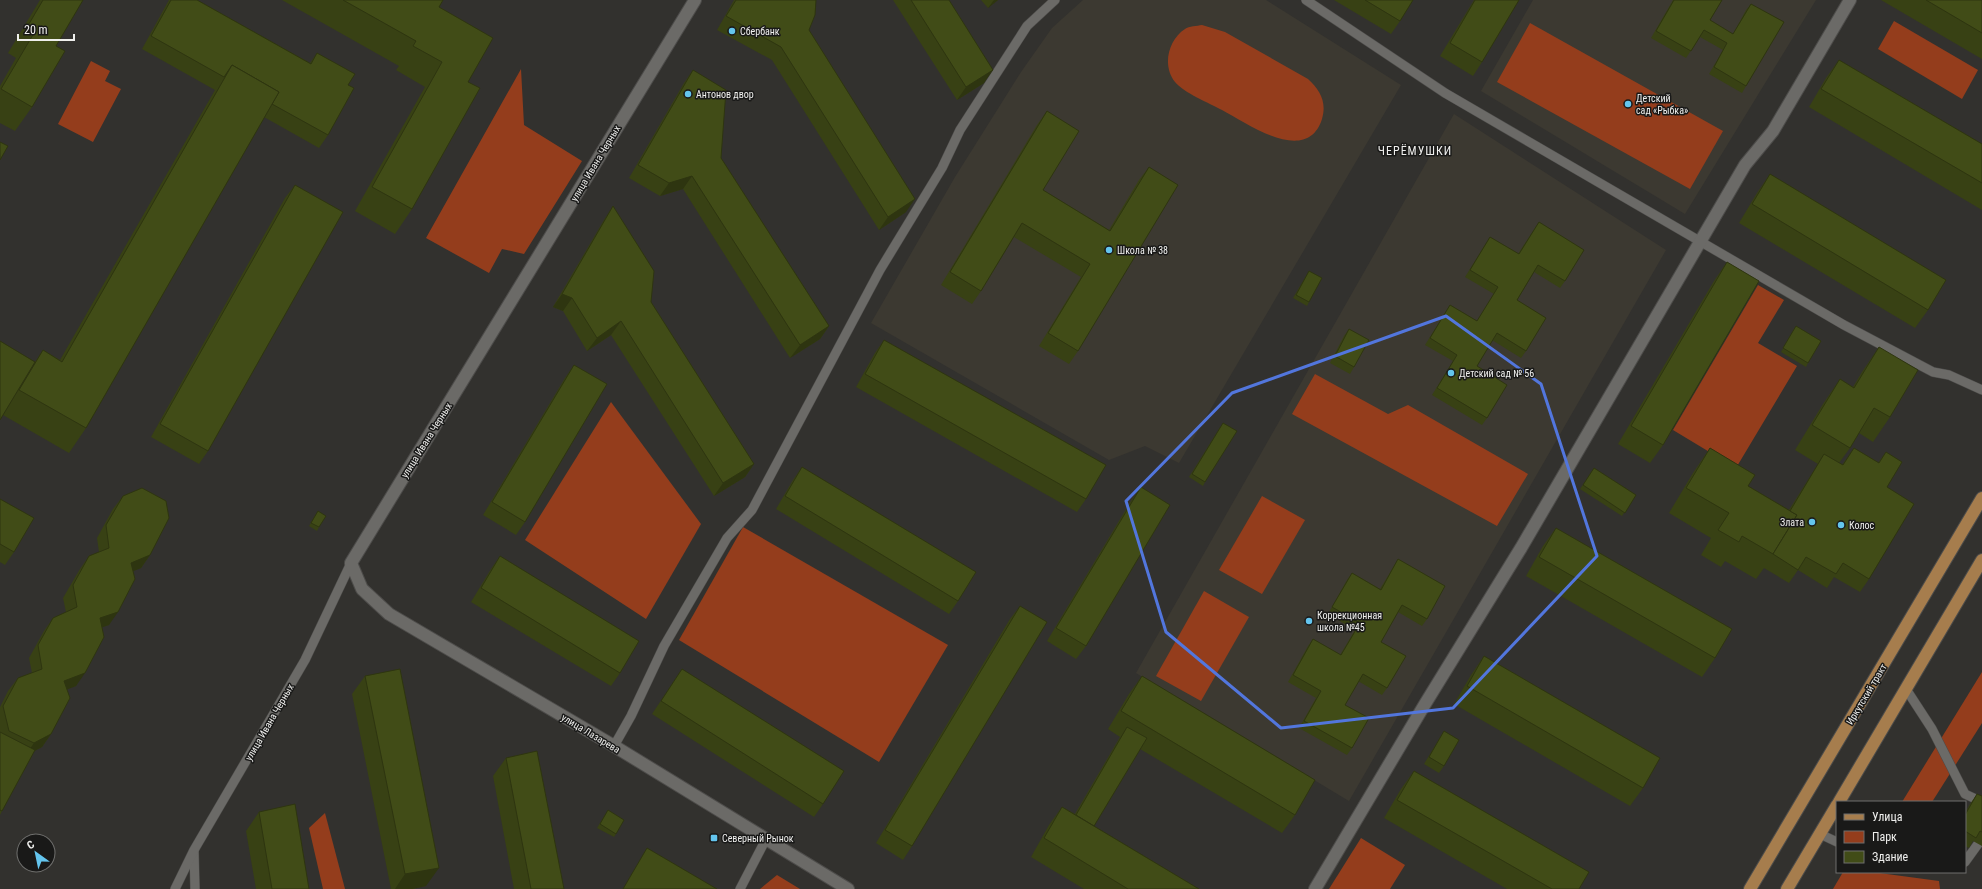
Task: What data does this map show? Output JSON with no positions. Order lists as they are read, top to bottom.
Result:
{
  "streets": {
    "main road": ["Иркутский тракт"],
    "street": ["улица Ивана Черных", "улица Лазарева"]
  },
  "crossings": [
    ["улица Ивана Черных", "улица Лазарева"]
  ],
  "districts": ["ЧЕРЁМУШКИ"],
  "places": {
    "other": [
      "Сбербанк",
      "Антонов двор",
      "Детский сад «Рыбка»",
      "Школа № 38",
      "Детский сад № 56",
      "Злата",
      "Колос",
      "Коррекционная школа №45"
    ],
    "transit": ["Северный Рынок"]
  },
  "legend": ["Улица", "Парк", "Здание"],
  "scale_bar": "20 m",
  "north": "top left"
}
